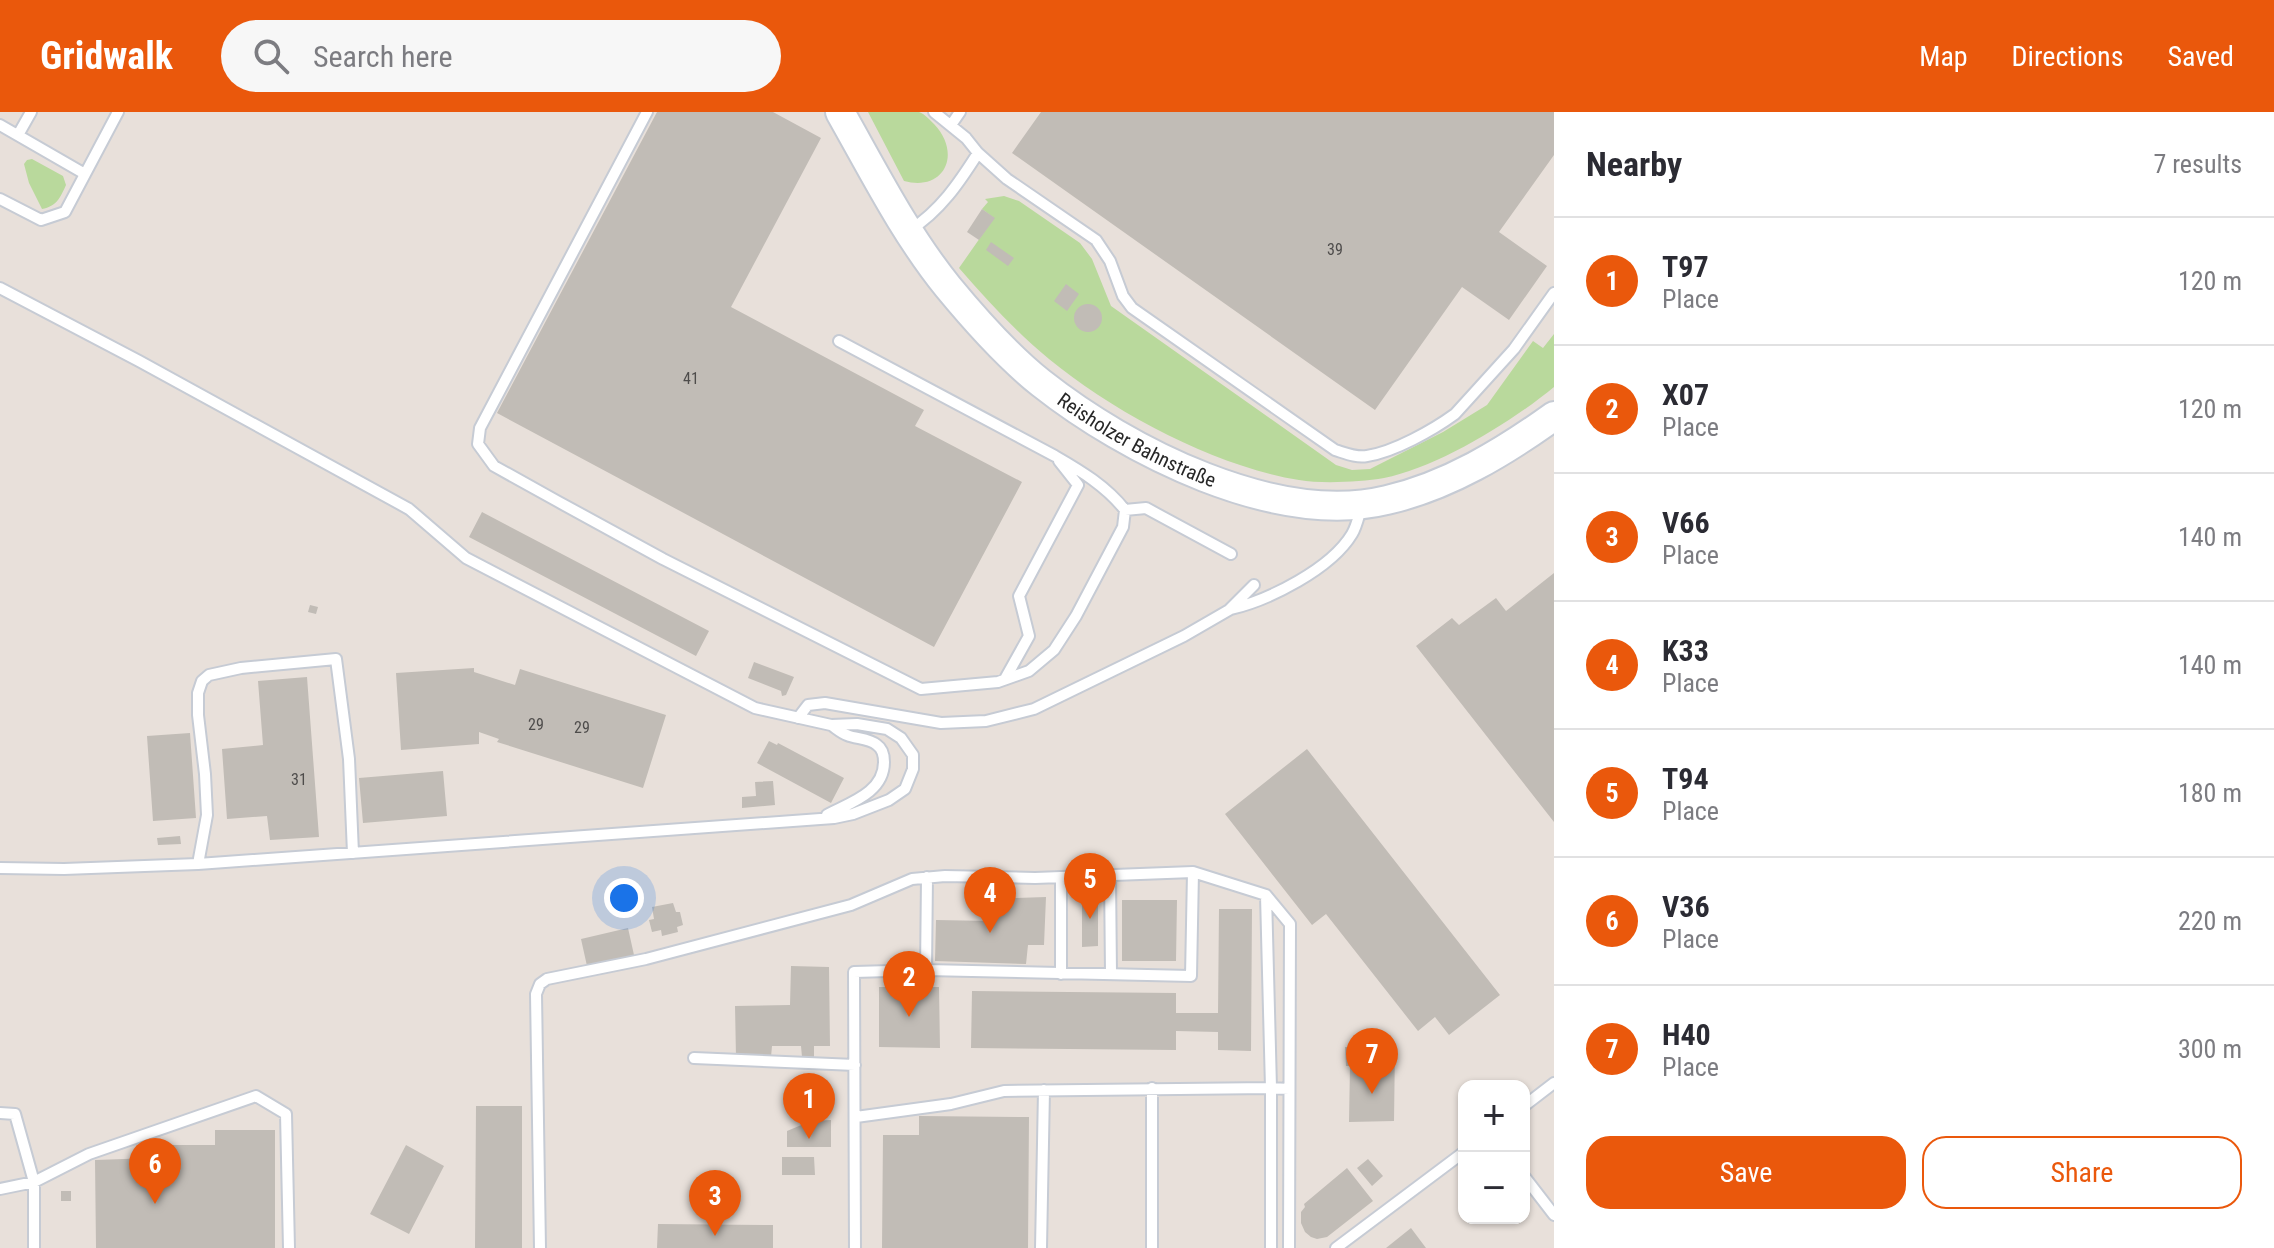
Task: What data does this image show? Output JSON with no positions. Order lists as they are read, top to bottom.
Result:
{
  "streets": {
    "main road": ["Reisholzer Bahnstraße"]
  },
  "house_numbers": [
    "39",
    "41",
    "29",
    "29",
    "31"
  ],
  "page": {
    "header": "Gridwalk",
    "search": "Search here",
    "nav": ["Map", "Directions", "Saved"],
    "heading": ["Nearby", "7 results"],
    "list": [
      {
        "mark": "1",
        "name": "T97",
        "note": "Place",
        "value": "120 m"
      },
      {
        "mark": "2",
        "name": "X07",
        "note": "Place",
        "value": "120 m"
      },
      {
        "mark": "3",
        "name": "V66",
        "note": "Place",
        "value": "140 m"
      },
      {
        "mark": "4",
        "name": "K33",
        "note": "Place",
        "value": "140 m"
      },
      {
        "mark": "5",
        "name": "T94",
        "note": "Place",
        "value": "180 m"
      },
      {
        "mark": "6",
        "name": "V36",
        "note": "Place",
        "value": "220 m"
      },
      {
        "mark": "7",
        "name": "H40",
        "note": "Place",
        "value": "300 m"
      }
    ],
    "pins": [
      "5",
      "4",
      "2",
      "7",
      "1",
      "6",
      "3"
    ],
    "map_buttons": ["+", "−"],
    "buttons": ["Save", "Share"]
  }
}
